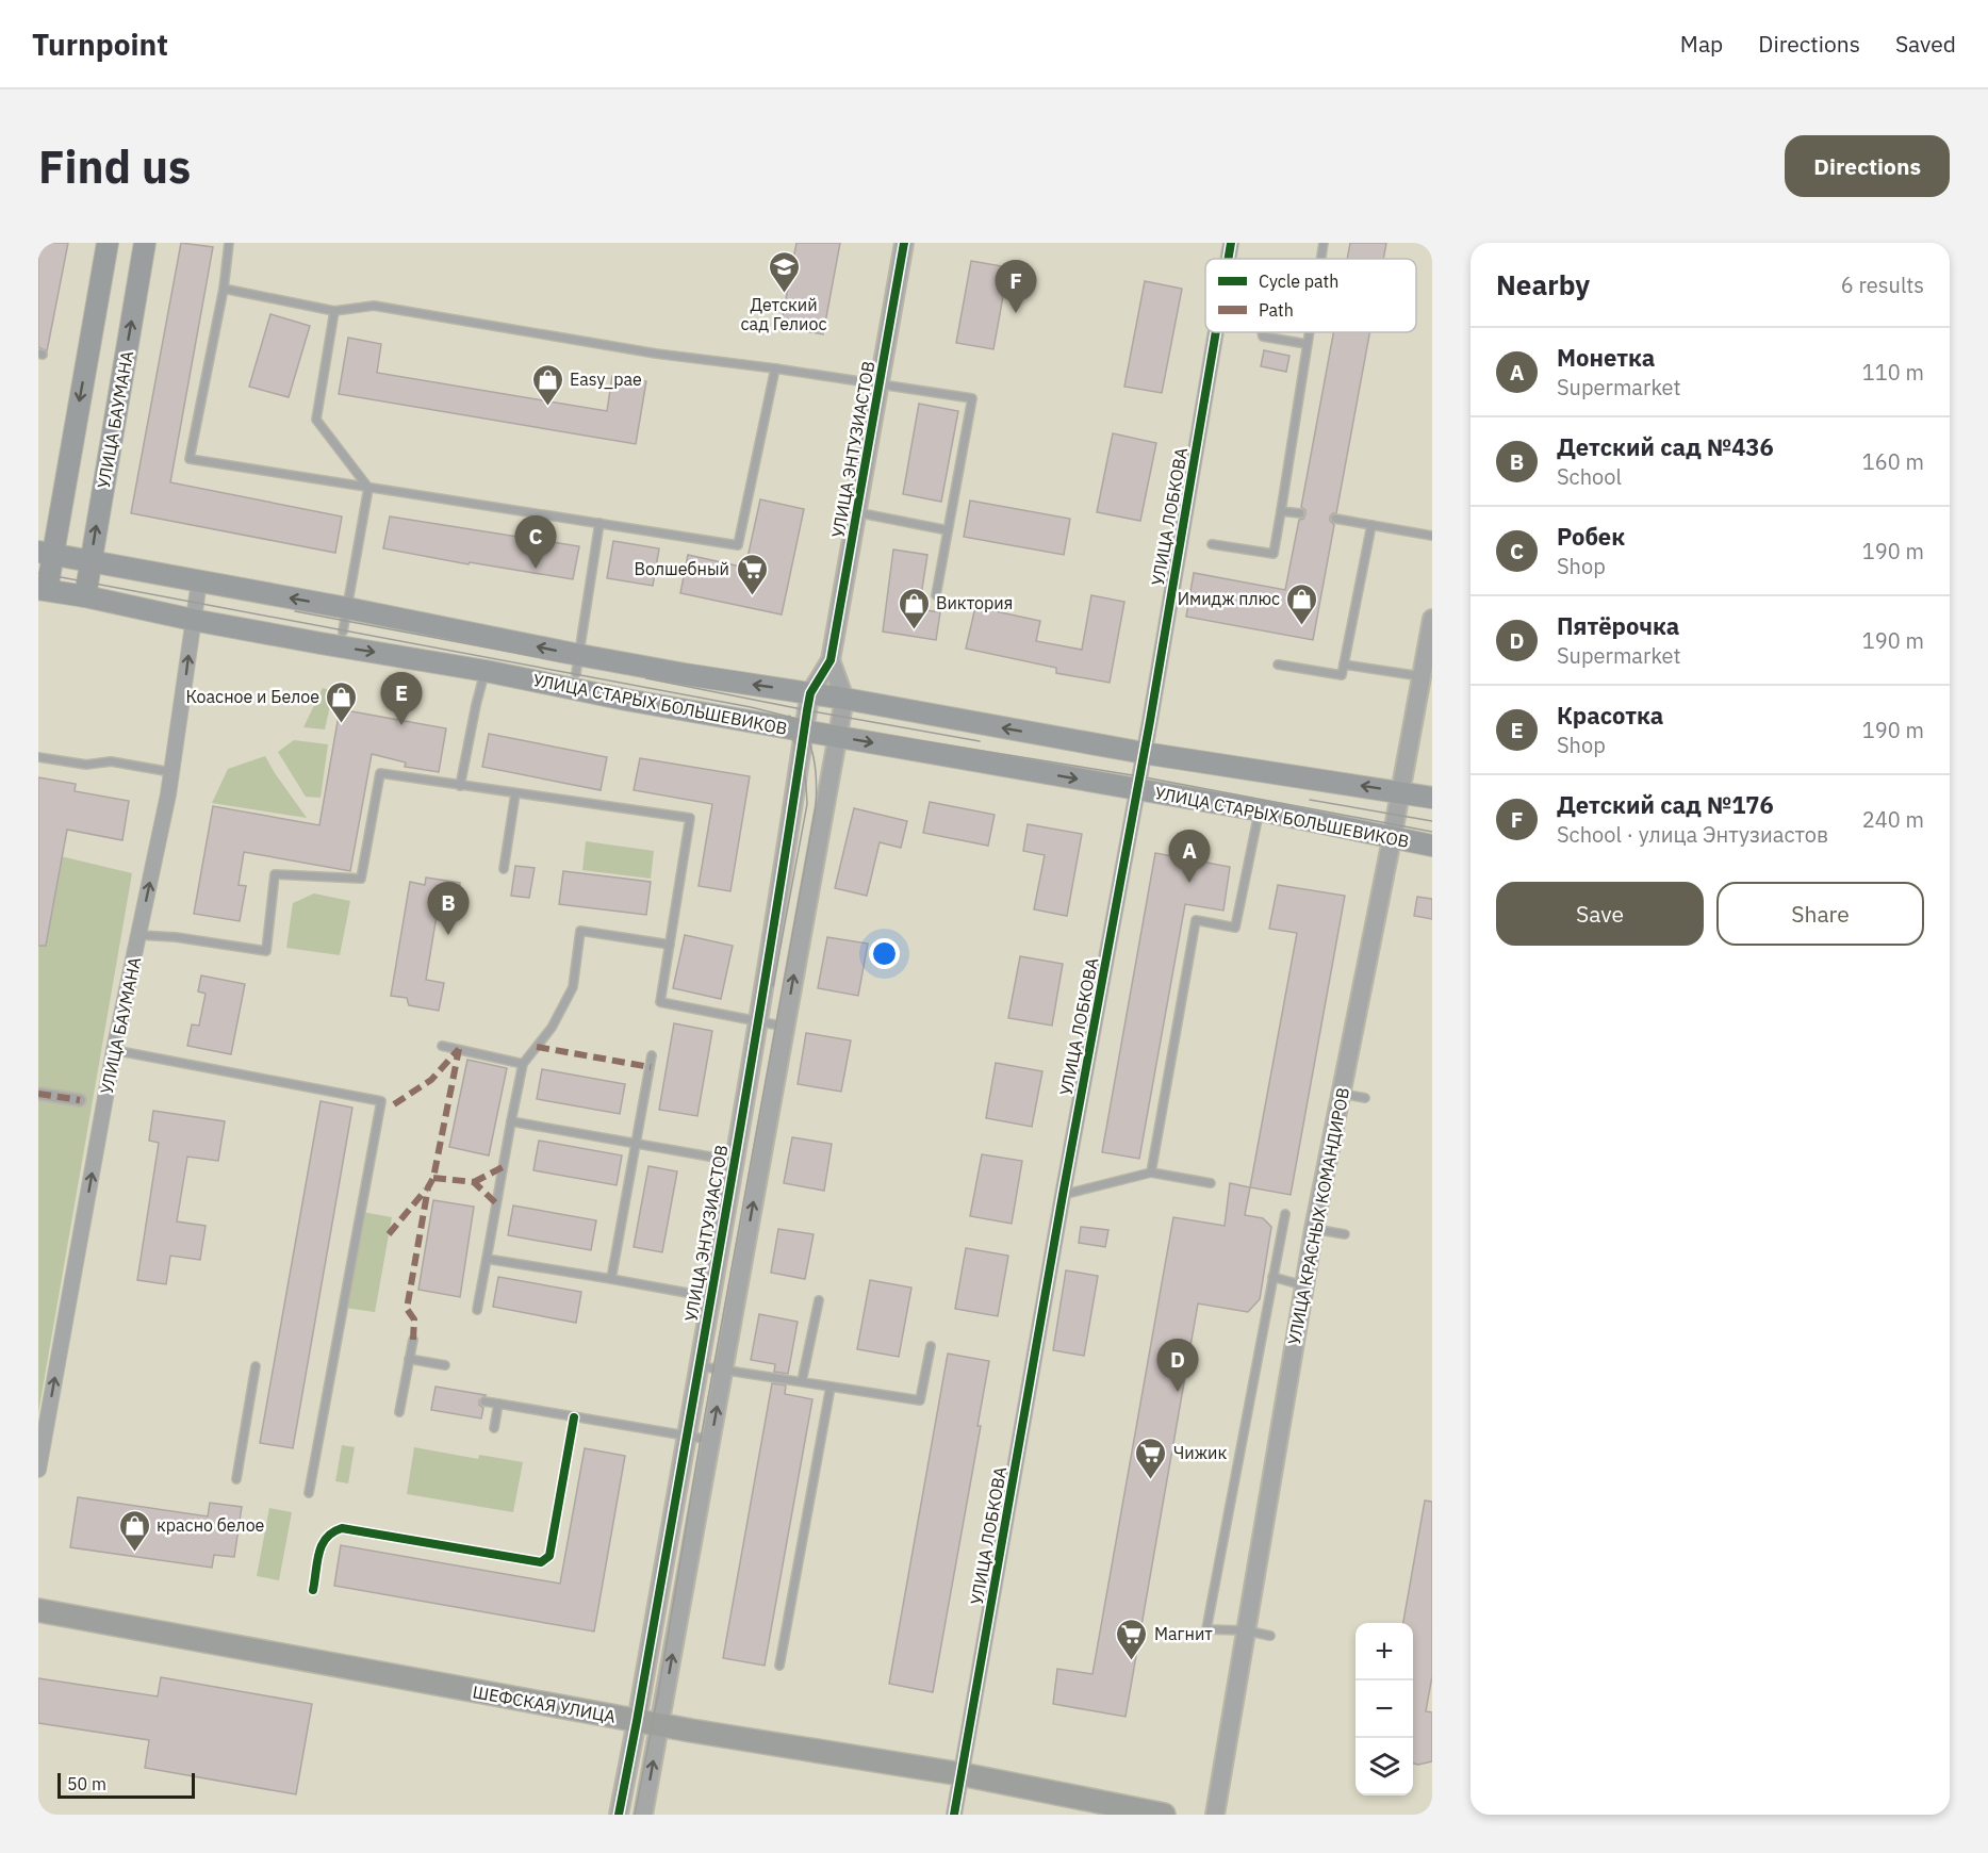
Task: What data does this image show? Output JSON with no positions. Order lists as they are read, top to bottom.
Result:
{
  "streets": {
    "main road": ["УЛИЦА БАУМАНА", "УЛИЦА СТАРЫХ БОЛЬШЕВИКОВ", "ШЕФСКАЯ УЛИЦА"],
    "street": ["УЛИЦА ЭНТУЗИАСТОВ", "УЛИЦА ЛОБКОВА", "УЛИЦА КРАСНЫХ КОМАНДИРОВ"]
  },
  "crossings": [
    ["УЛИЦА БАУМАНА", "УЛИЦА СТАРЫХ БОЛЬШЕВИКОВ"],
    ["УЛИЦА ЭНТУЗИАСТОВ", "УЛИЦА СТАРЫХ БОЛЬШЕВИКОВ"],
    ["УЛИЦА ЭНТУЗИАСТОВ", "ШЕФСКАЯ УЛИЦА"],
    ["УЛИЦА ЛОБКОВА", "УЛИЦА СТАРЫХ БОЛЬШЕВИКОВ"],
    ["УЛИЦА ЛОБКОВА", "ШЕФСКАЯ УЛИЦА"],
    ["УЛИЦА СТАРЫХ БОЛЬШЕВИКОВ", "УЛИЦА КРАСНЫХ КОМАНДИРОВ"]
  ],
  "one_way": ["УЛИЦА БАУМАНА"],
  "places": {
    "school or university": ["Детский сад Гелиос"],
    "shop": [
      "Easy_pae",
      "Имидж плюс",
      "Виктория",
      "Коасное и Белое",
      "красно белое"
    ],
    "supermarket": ["Волшебный", "Чижик", "Магнит"]
  },
  "legend": ["Cycle path", "Path"],
  "scale_bar": "50 m",
  "page": {
    "header": "Turnpoint",
    "nav": ["Map", "Directions", "Saved"],
    "buttons": [
      "Directions",
      ["Save", "Share"]
    ],
    "title": "Find us",
    "heading": ["Nearby", "6 results"],
    "pins": [
      "F",
      "C",
      "E",
      "A",
      "B",
      "D"
    ],
    "list": [
      {
        "mark": "A",
        "name": "Монетка",
        "note": "Supermarket",
        "value": "110 m"
      },
      {
        "mark": "B",
        "name": "Детский сад №436",
        "note": "School",
        "value": "160 m"
      },
      {
        "mark": "C",
        "name": "Робек",
        "note": "Shop",
        "value": "190 m"
      },
      {
        "mark": "D",
        "name": "Пятёрочка",
        "note": "Supermarket",
        "value": "190 m"
      },
      {
        "mark": "E",
        "name": "Красотка",
        "note": "Shop",
        "value": "190 m"
      },
      {
        "mark": "F",
        "name": "Детский сад №176",
        "note": "School · улица Энтузиастов",
        "value": "240 m"
      }
    ],
    "map_buttons": ["+", "−"],
    "scale": "50 m"
  }
}
